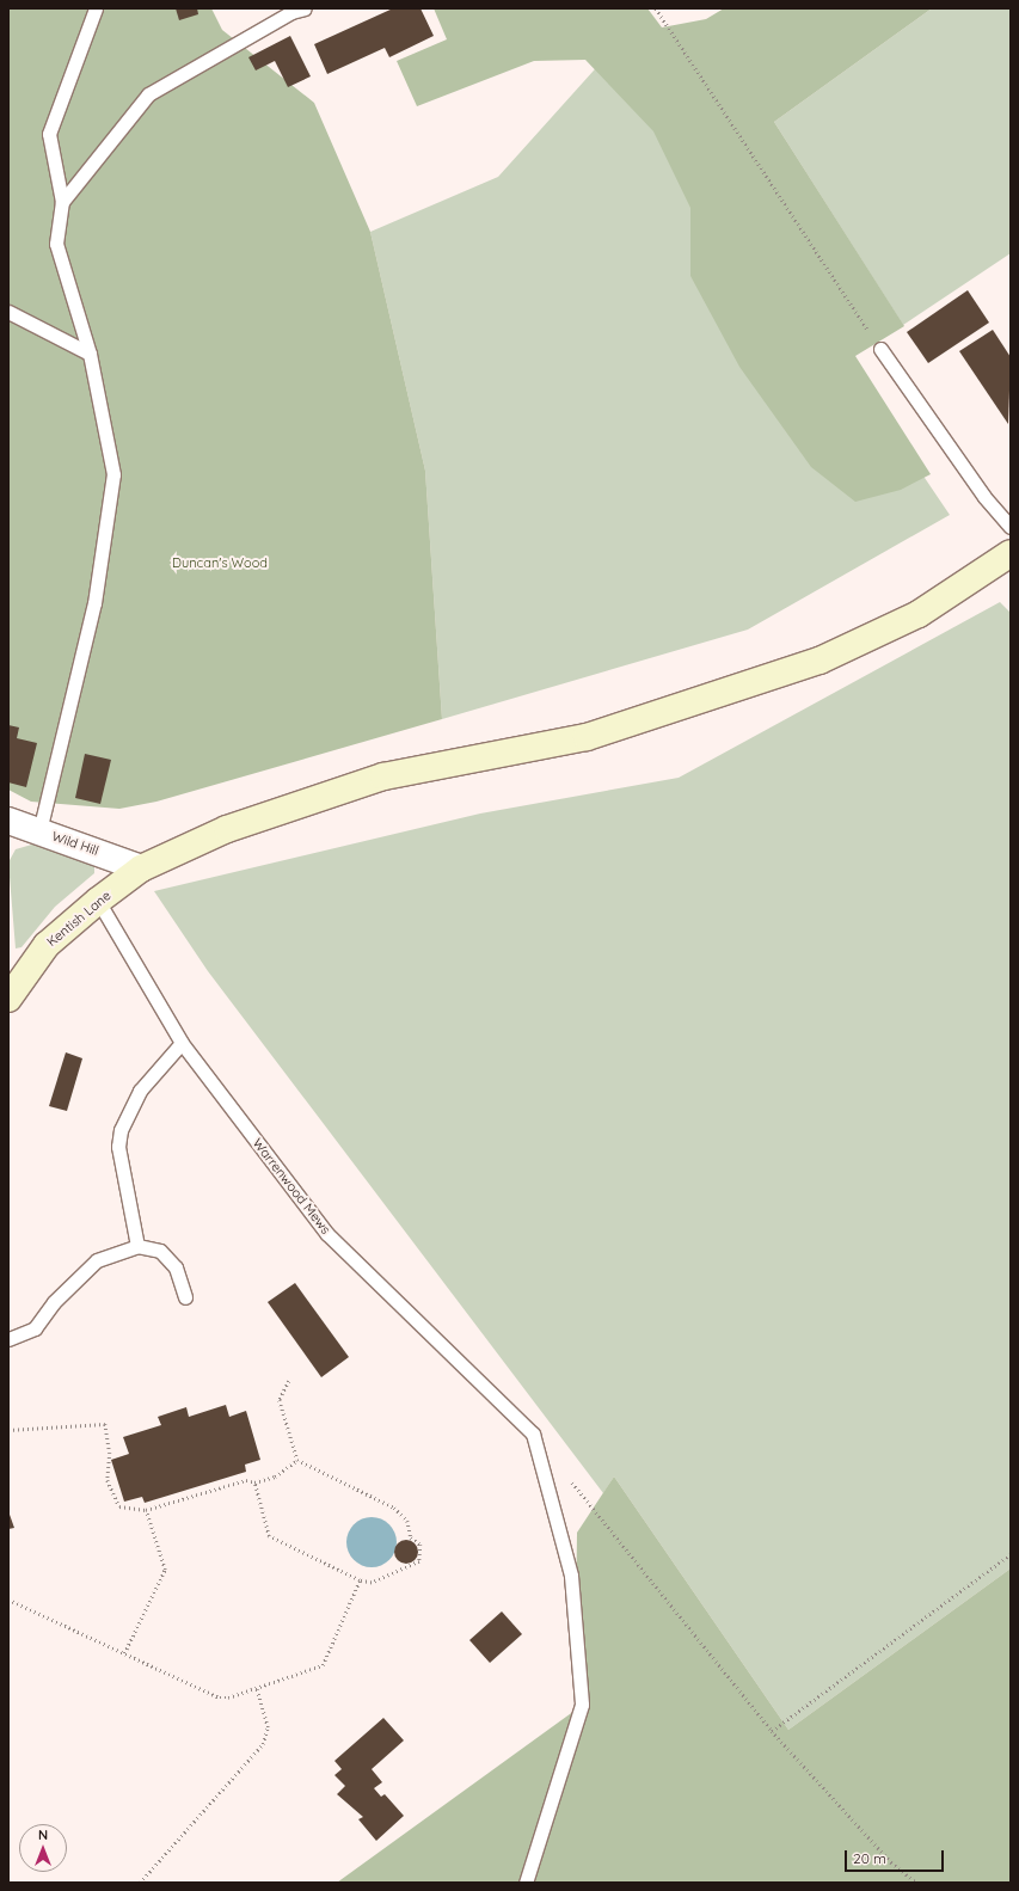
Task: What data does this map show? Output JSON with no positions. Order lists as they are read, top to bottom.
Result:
{
  "streets": {
    "main road": ["Kentish Lane"],
    "street": ["Wild Hill"],
    "lane": ["Warrenwood Mews"]
  },
  "crossings": [
    ["Wild Hill", "Kentish Lane"],
    ["Kentish Lane", "Warrenwood Mews"]
  ],
  "parks": ["Duncan's Wood"],
  "scale_bar": "20 m",
  "north": "top"
}
